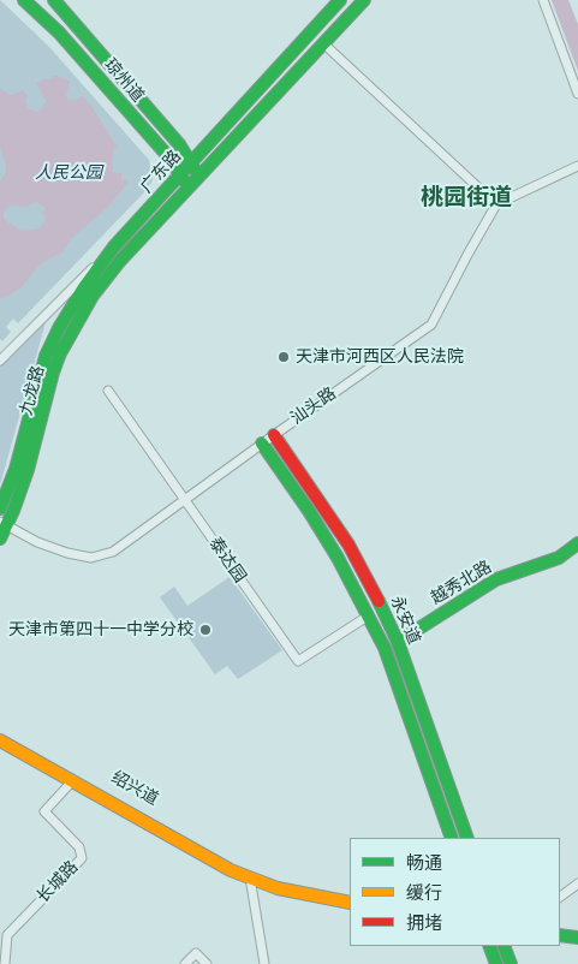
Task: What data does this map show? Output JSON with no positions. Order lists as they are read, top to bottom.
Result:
{
  "streets": {
    "main road": [
      "琼州道",
      "广东路",
      "九龙路",
      "越秀北路",
      "永安道",
      "绍兴道"
    ],
    "street": ["汕头路", "泰达园", "长城路"]
  },
  "crossings": [
    ["琼州道", "广东路"],
    ["广东路", "九龙路"],
    ["九龙路", "汕头路"],
    ["汕头路", "泰达园"],
    ["汕头路", "永安道"],
    ["泰达园", "永安道"],
    ["越秀北路", "永安道"],
    ["绍兴道", "长城路"]
  ],
  "districts": ["桃园街道"],
  "parks": ["人民公园"],
  "places": ["天津市河西区人民法院", "天津市第四十一中学分校"],
  "legend": ["畅通", "缓行", "拥堵"]
}
